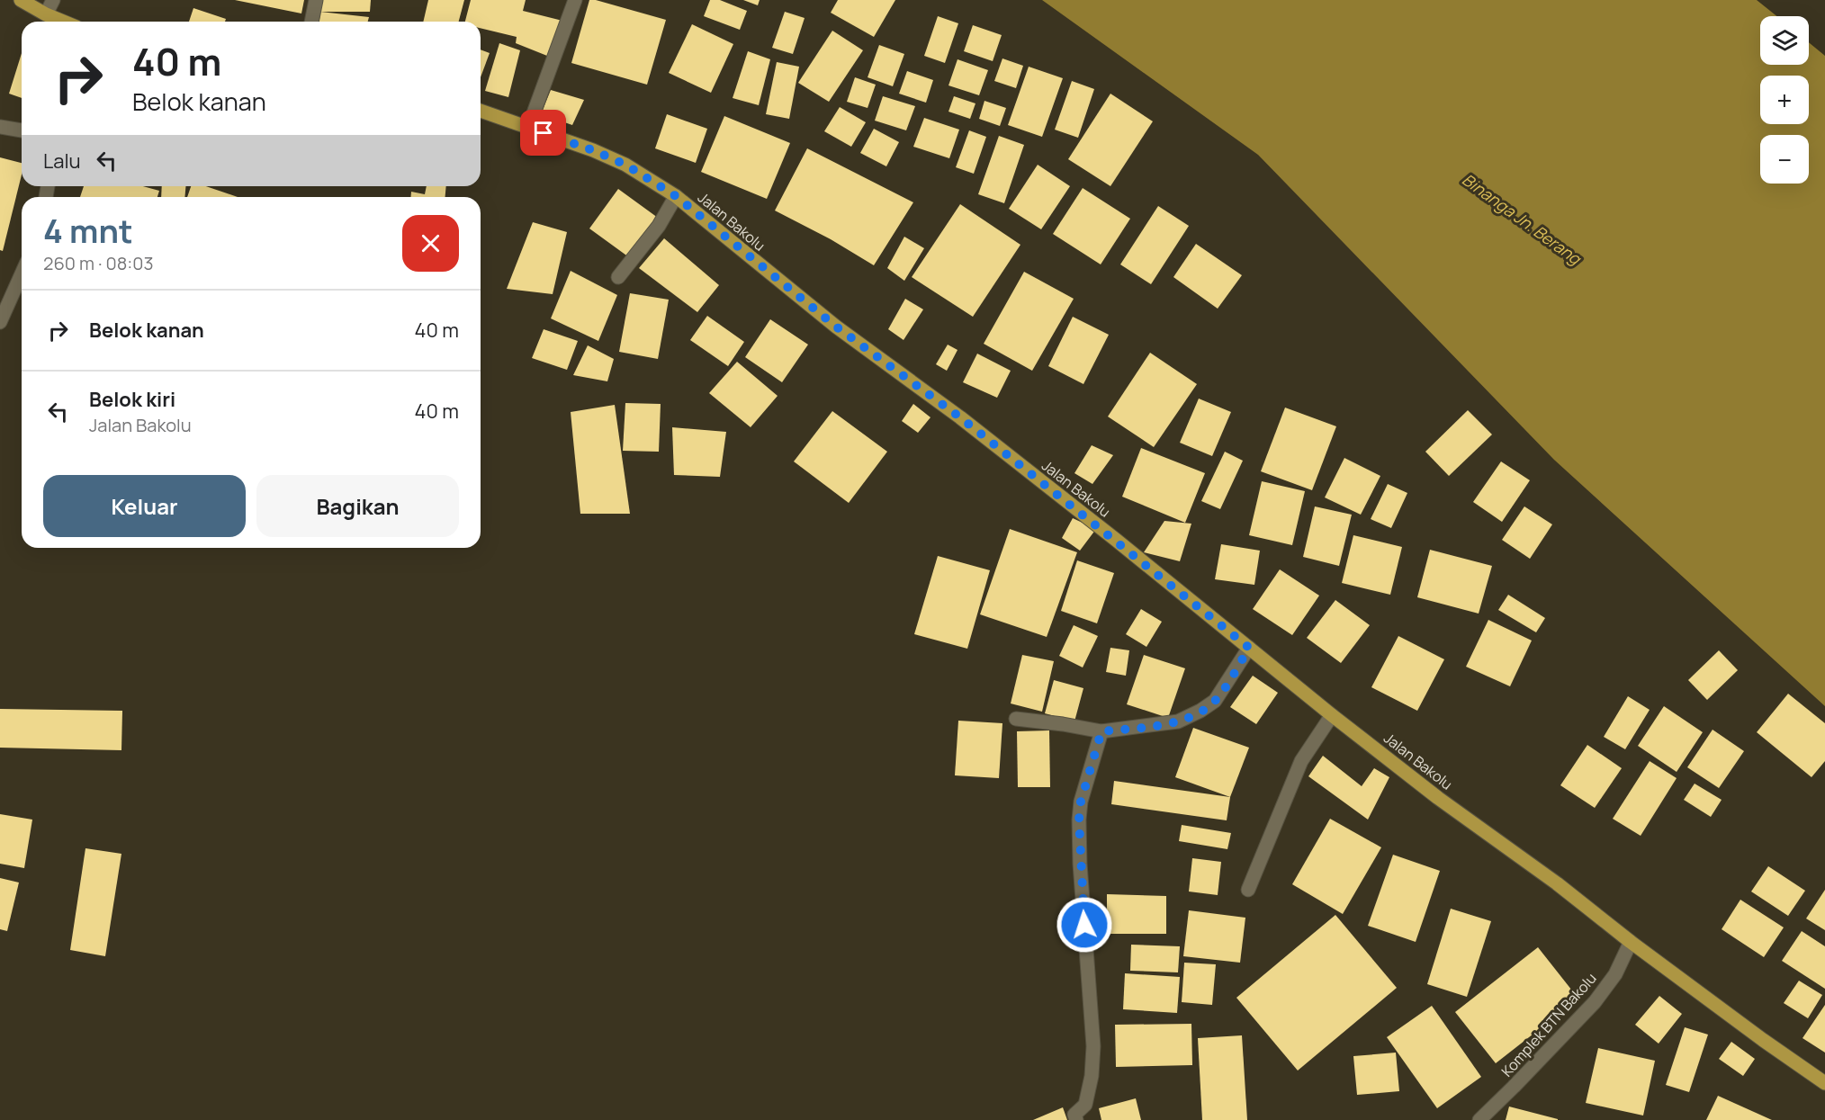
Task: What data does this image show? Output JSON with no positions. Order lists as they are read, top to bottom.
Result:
{
  "streets": {
    "main road": ["Jalan Bakolu"],
    "street": ["Komplek BTN Bakolu"]
  },
  "crossings": [
    ["Jalan Bakolu", "Komplek BTN Bakolu"]
  ],
  "water": ["Binanga Jn. Berang"],
  "page": {
    "map_buttons": ["+", "−"],
    "turn": ["40 m", "Belok kanan"],
    "then": "Lalu",
    "heading": ["4 mnt", "260 m · 08:03"],
    "list": [
      {
        "name": "Belok kanan",
        "value": "40 m"
      },
      {
        "name": "Belok kiri",
        "note": "Jalan Bakolu",
        "value": "40 m"
      }
    ],
    "buttons": ["Keluar", "Bagikan"]
  }
}
